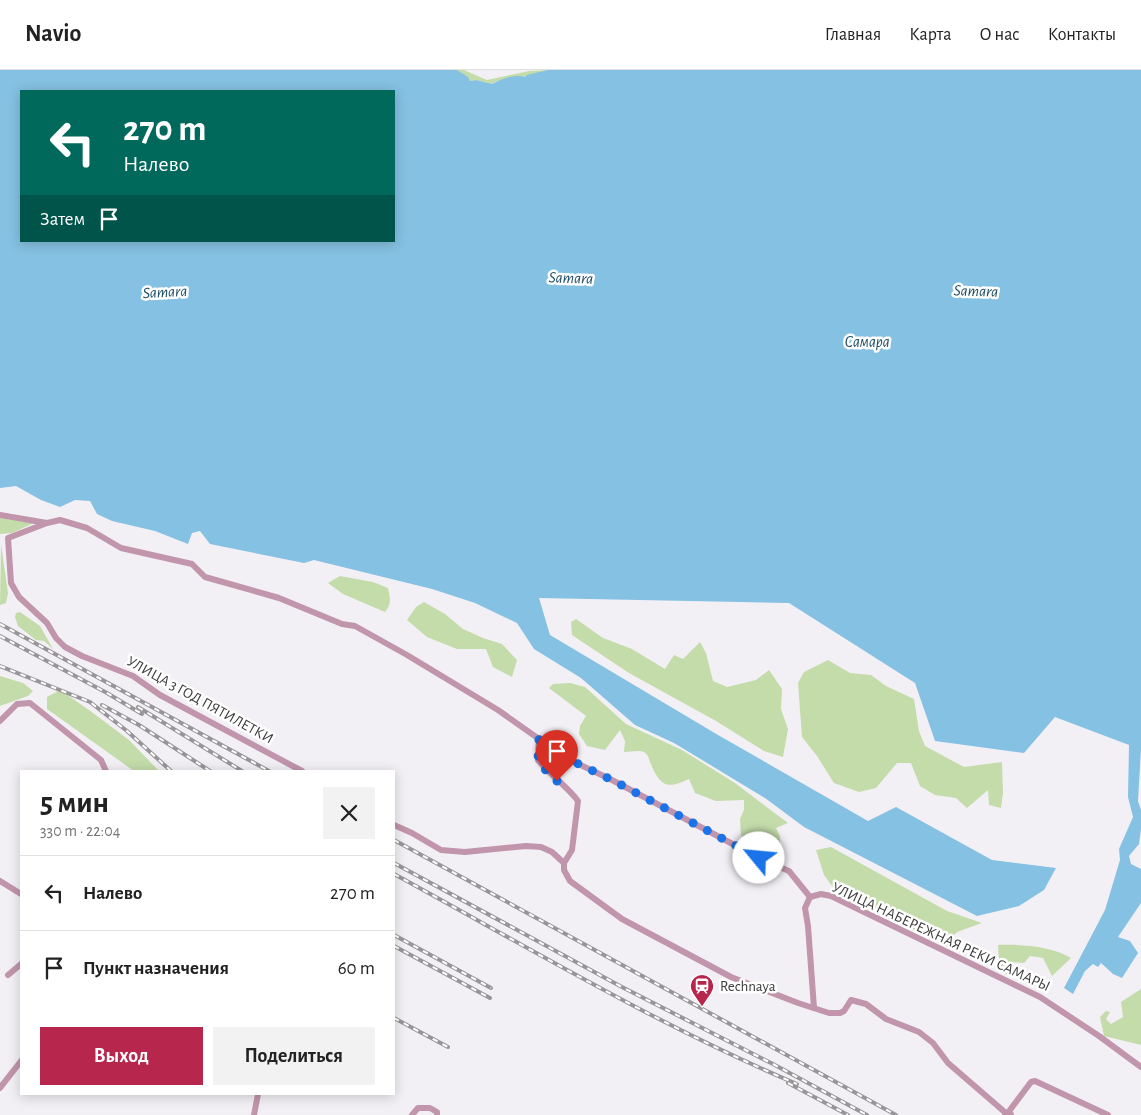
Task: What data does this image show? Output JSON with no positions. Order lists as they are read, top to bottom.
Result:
{
  "streets": {
    "street": ["УЛИЦА 3 ГОД ПЯТИЛЕТКИ", "УЛИЦА НАБЕРЕЖНАЯ РЕКИ САМАРЫ"]
  },
  "crossings": [
    ["УЛИЦА 3 ГОД ПЯТИЛЕТКИ", "УЛИЦА НАБЕРЕЖНАЯ РЕКИ САМАРЫ"]
  ],
  "water": ["Samara", "Самара"],
  "places": {
    "station": ["Rechnaya"]
  },
  "page": {
    "header": "Navio",
    "nav": [
      "Главная",
      "Карта",
      "О нас",
      "Контакты"
    ],
    "turn": ["270 m", "Налево"],
    "then": "Затем",
    "heading": ["5 мин", "330 m · 22:04"],
    "list": [
      {
        "name": "Налево",
        "value": "270 m"
      },
      {
        "name": "Пункт назначения",
        "value": "60 m"
      }
    ],
    "buttons": ["Выход", "Поделиться"]
  }
}
